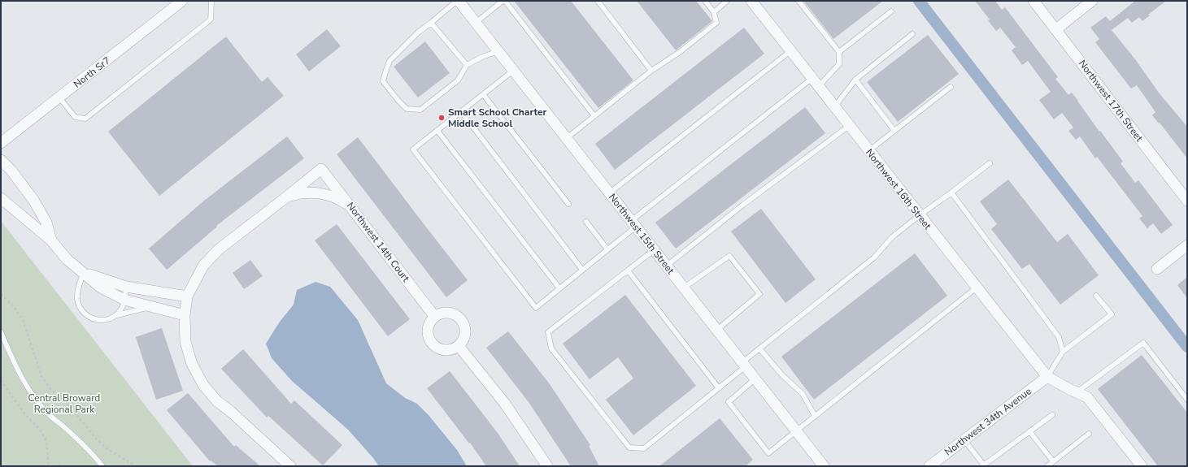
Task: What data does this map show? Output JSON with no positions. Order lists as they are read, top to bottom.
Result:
{
  "streets": {
    "street": [
      "North Sr7",
      "Northwest 17th Street",
      "Northwest 16th Street",
      "Northwest 15th Street",
      "Northwest 14th Court",
      "Northwest 34th Avenue"
    ]
  },
  "crossings": [
    ["Northwest 16th Street", "Northwest 34th Avenue"]
  ],
  "parks": ["Central Broward Regional Park"],
  "places": ["Smart School Charter Middle School"]
}
